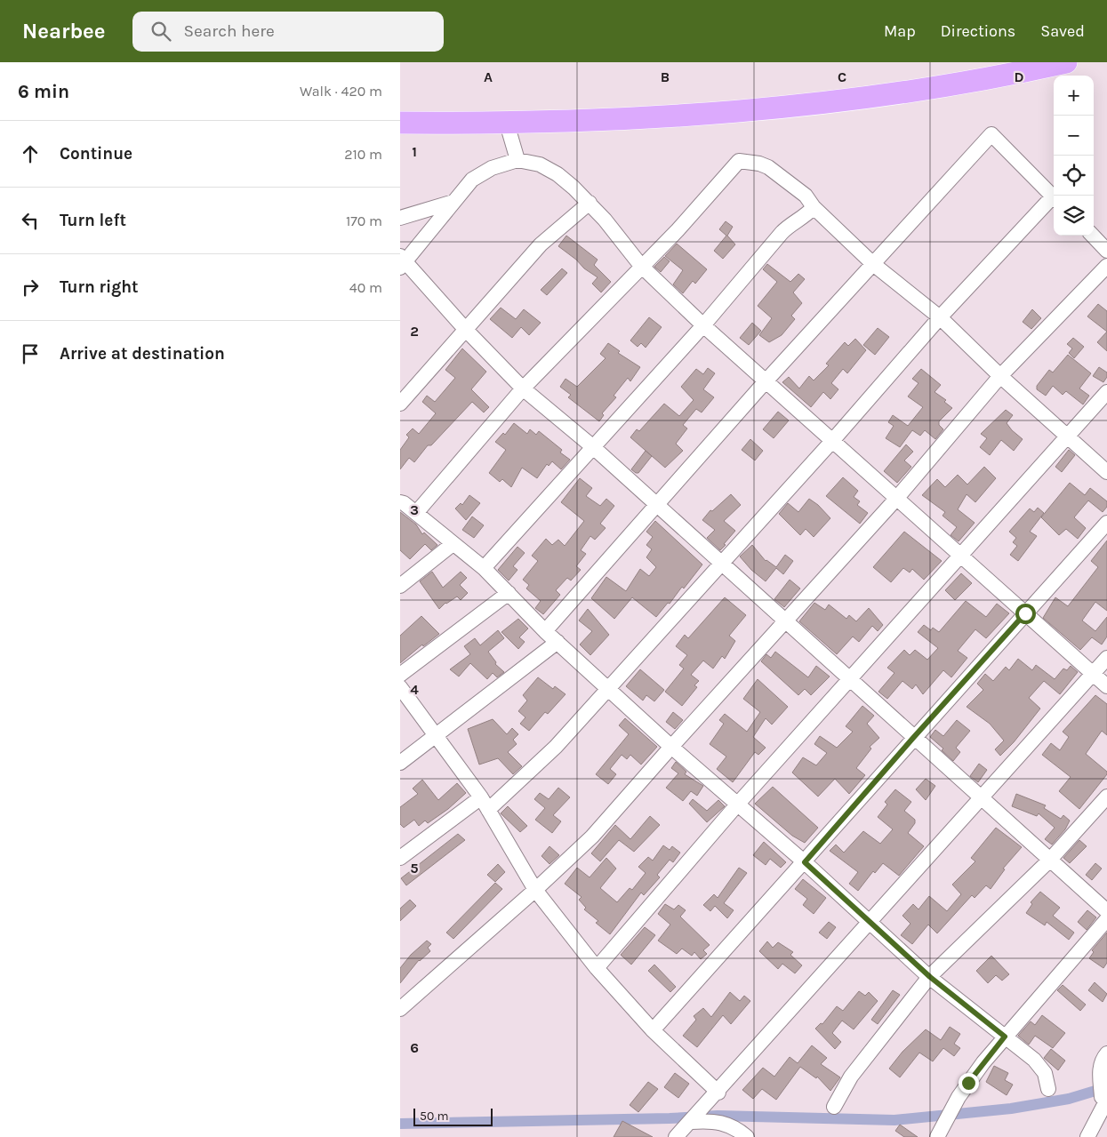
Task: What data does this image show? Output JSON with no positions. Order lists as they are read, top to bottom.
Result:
{
  "scale_bar": "50 m",
  "page": {
    "header": "Nearbee",
    "search": "Search here",
    "nav": ["Map", "Directions", "Saved"],
    "heading": ["6 min", "Walk · 420 m"],
    "map_buttons": ["+", "−"],
    "list": [
      ["Continue", "210 m"],
      ["Turn left", "170 m"],
      ["Turn right", "40 m"],
      "Arrive at destination"
    ],
    "scale": "50 m"
  },
  "grid": {
    "columns": [
      "A",
      "B",
      "C",
      "D"
    ],
    "rows": [
      "1",
      "2",
      "3",
      "4",
      "5",
      "6"
    ]
  }
}
